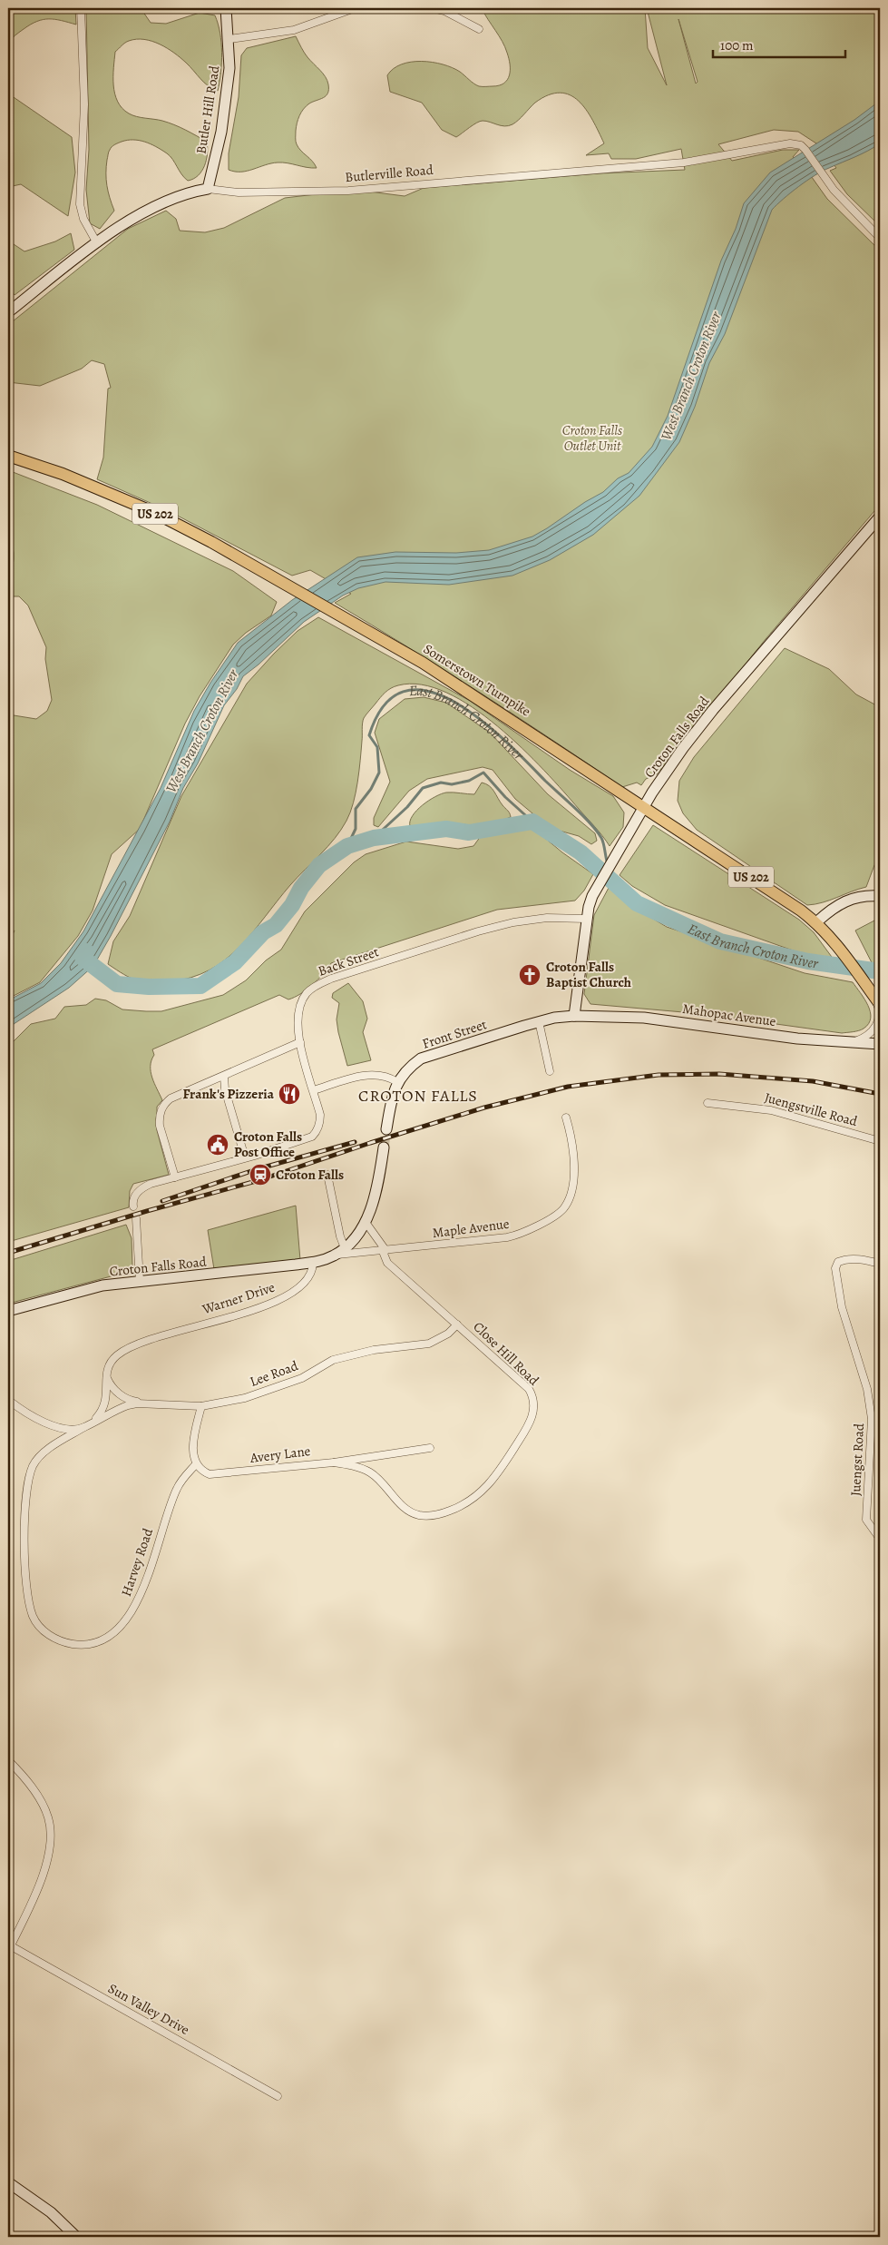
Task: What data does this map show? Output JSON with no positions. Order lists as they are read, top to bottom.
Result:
{
  "streets": {
    "main road": [
      "Butler Hill Road",
      "Butlerville Road",
      "US 202",
      "Somerstown Turnpike",
      "Croton Falls Road",
      "Mahopac Avenue",
      "Front Street"
    ],
    "street": [
      "Back Street",
      "Juengstville Road",
      "Maple Avenue",
      "Warner Drive",
      "Close Hill Road",
      "Lee Road",
      "Avery Lane",
      "Juengst Road",
      "Harvey Road",
      "Sun Valley Drive"
    ]
  },
  "crossings": [
    ["Butler Hill Road", "Butlerville Road"],
    ["Somerstown Turnpike", "Croton Falls Road"],
    ["Croton Falls Road", "Back Street"],
    ["Croton Falls Road", "Mahopac Avenue"],
    ["Croton Falls Road", "Warner Drive"],
    ["Mahopac Avenue", "Front Street"],
    ["Maple Avenue", "Close Hill Road"],
    ["Close Hill Road", "Lee Road"],
    ["Close Hill Road", "Avery Lane"],
    ["Lee Road", "Harvey Road"],
    ["Avery Lane", "Harvey Road"]
  ],
  "districts": ["CROTON FALLS"],
  "water": ["West Branch Croton River", "East Branch Croton River"],
  "parks": ["Croton Falls Outlet Unit"],
  "places": {
    "church": ["Croton Falls Baptist Church"],
    "restaurant": ["Frank's Pizzeria"],
    "public building": ["Croton Falls Post Office"],
    "station": ["Croton Falls"]
  },
  "scale_bar": "100 m"
}
